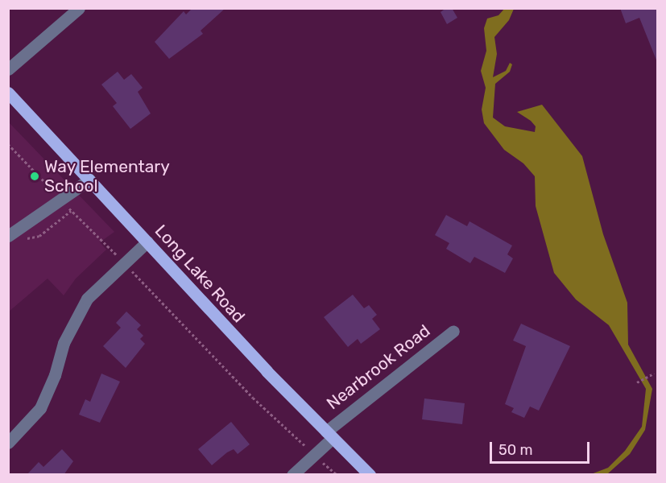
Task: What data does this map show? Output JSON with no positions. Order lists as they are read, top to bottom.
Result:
{
  "streets": {
    "main road": ["Long Lake Road"],
    "street": ["Nearbrook Road"]
  },
  "crossings": [
    ["Long Lake Road", "Nearbrook Road"]
  ],
  "places": ["Way Elementary School"],
  "scale_bar": "50 m"
}
